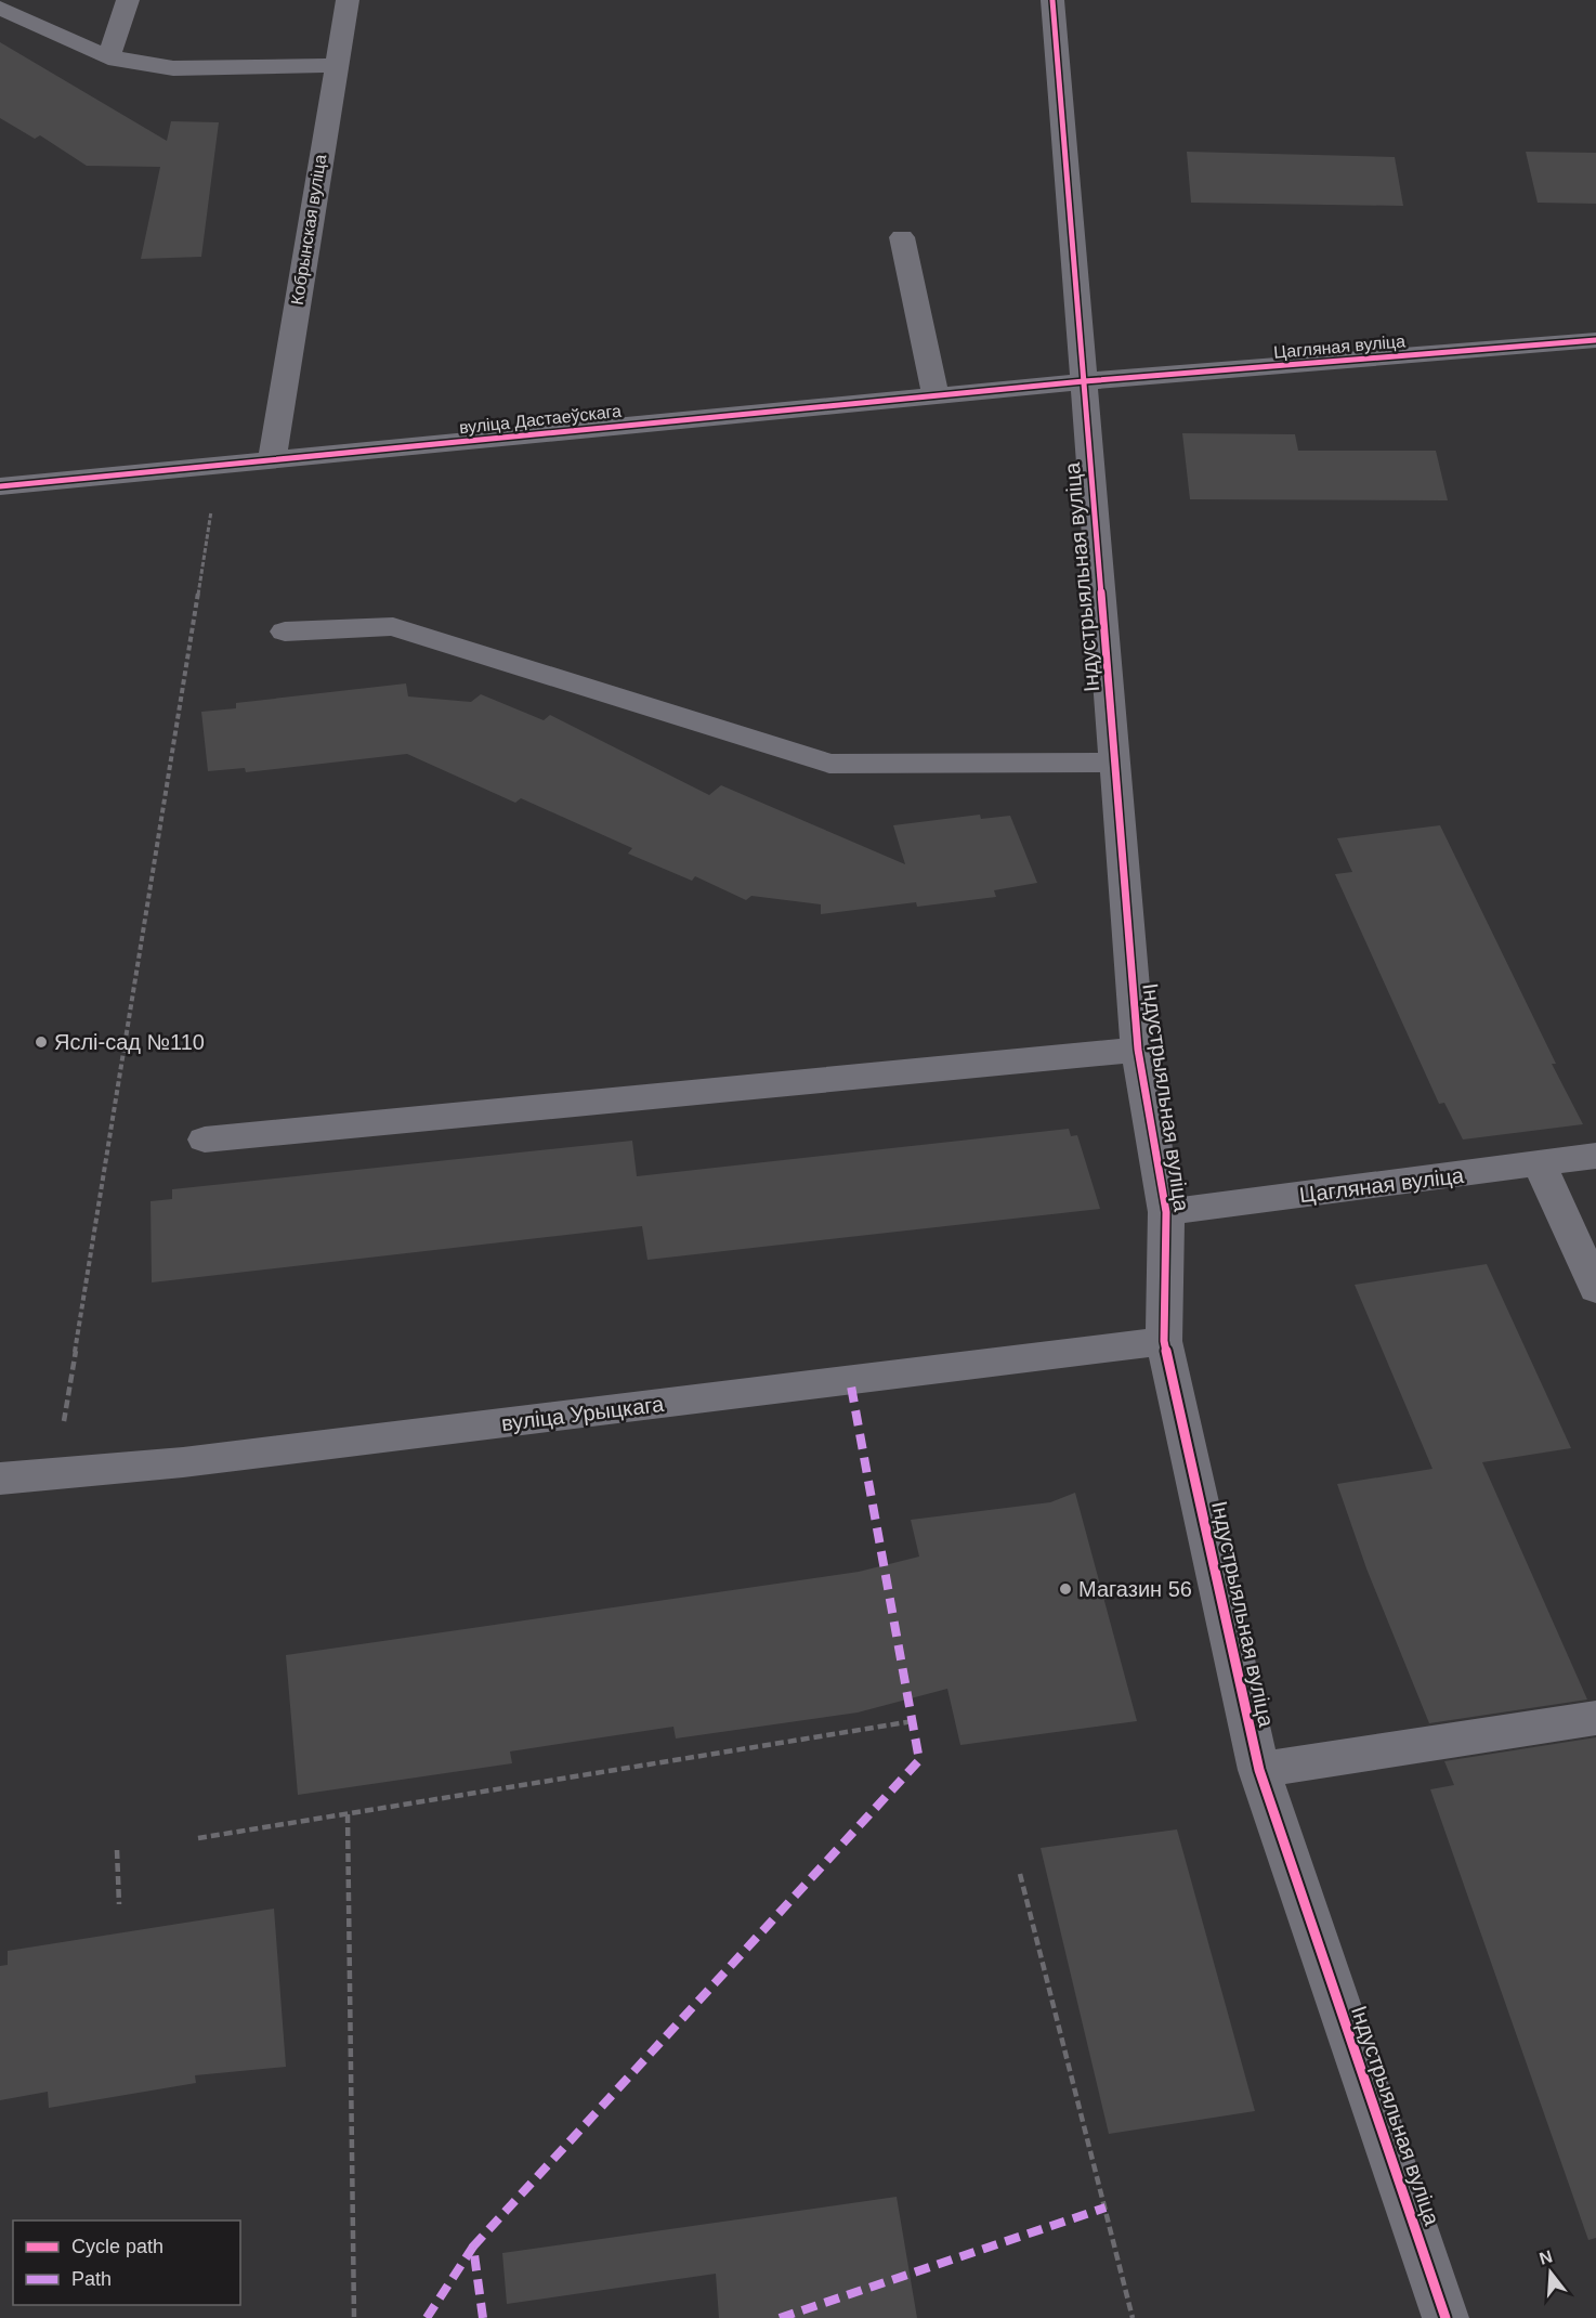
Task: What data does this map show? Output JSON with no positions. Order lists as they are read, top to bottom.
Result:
{
  "streets": {
    "street": [
      "Кобрынская вуліца",
      "Цагляная вуліца",
      "вуліца Дастаеўскага",
      "Індустрыяльная вуліца",
      "вуліца Урыцкага"
    ]
  },
  "crossings": [
    ["Кобрынская вуліца", "вуліца Дастаеўскага"],
    ["Цагляная вуліца", "вуліца Дастаеўскага"],
    ["Цагляная вуліца", "Індустрыяльная вуліца"],
    ["вуліца Дастаеўскага", "Індустрыяльная вуліца"],
    ["Індустрыяльная вуліца", "вуліца Урыцкага"]
  ],
  "places": ["Яслі-сад №110", "Магазин 56"],
  "legend": ["Cycle path", "Path"],
  "north": "top"
}
